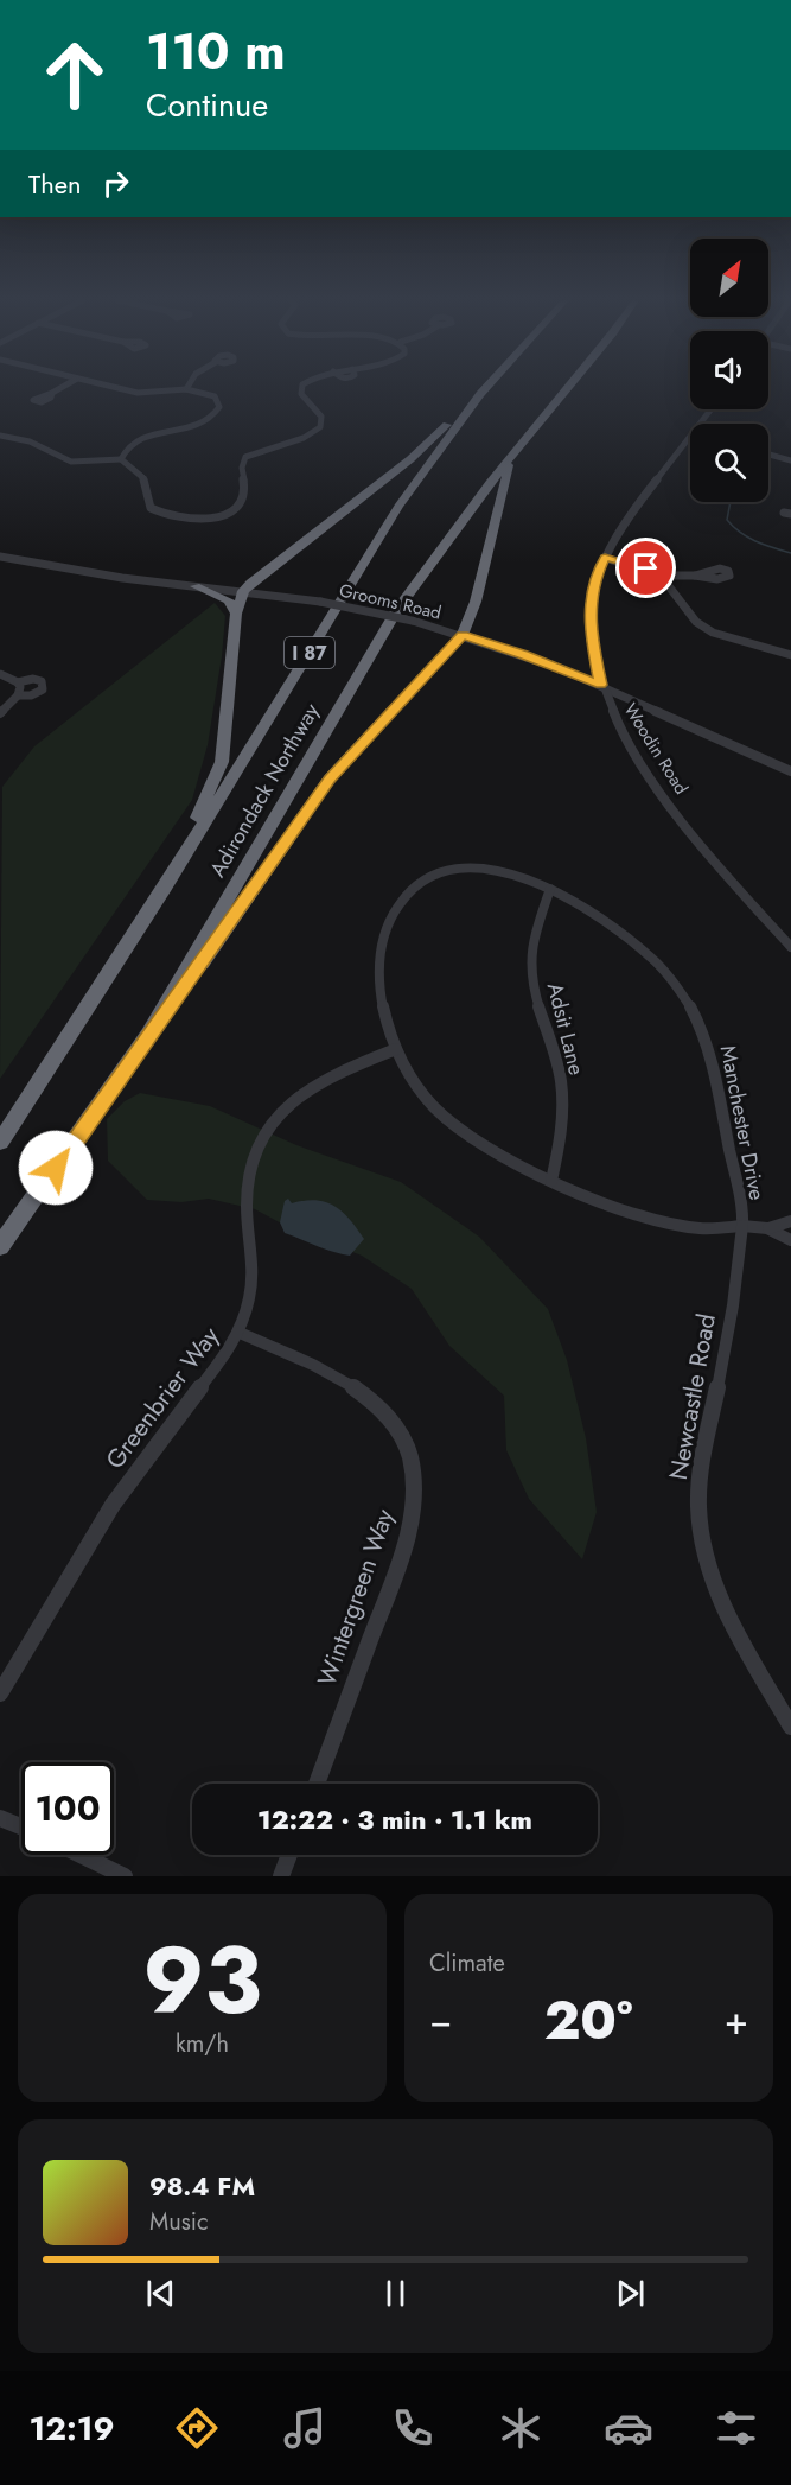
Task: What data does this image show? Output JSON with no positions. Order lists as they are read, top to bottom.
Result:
{
  "streets": {
    "highway": ["I 87", "Adirondack Northway"],
    "street": [
      "Grooms Road",
      "Woodin Road",
      "Adsit Lane",
      "Manchester Drive",
      "Newcastle Road",
      "Greenbrier Way",
      "Wintergreen Way"
    ]
  },
  "crossings": [
    ["Grooms Road", "Woodin Road"],
    ["Adsit Lane", "Manchester Drive"],
    ["Manchester Drive", "Newcastle Road"],
    ["Manchester Drive", "Greenbrier Way"],
    ["Greenbrier Way", "Wintergreen Way"]
  ],
  "north": "top right",
  "page": {
    "turn": ["110 m", "Continue"],
    "then": "Then",
    "limit": "100",
    "trip": "12:22 · 3 min · 1.1 km",
    "tile": [
      ["93", "km/h"],
      "Climate"
    ],
    "heat": ["−", "20°", "+"],
    "song": ["98.4 FM", "Music"],
    "tabs": "12:19"
  }
}
